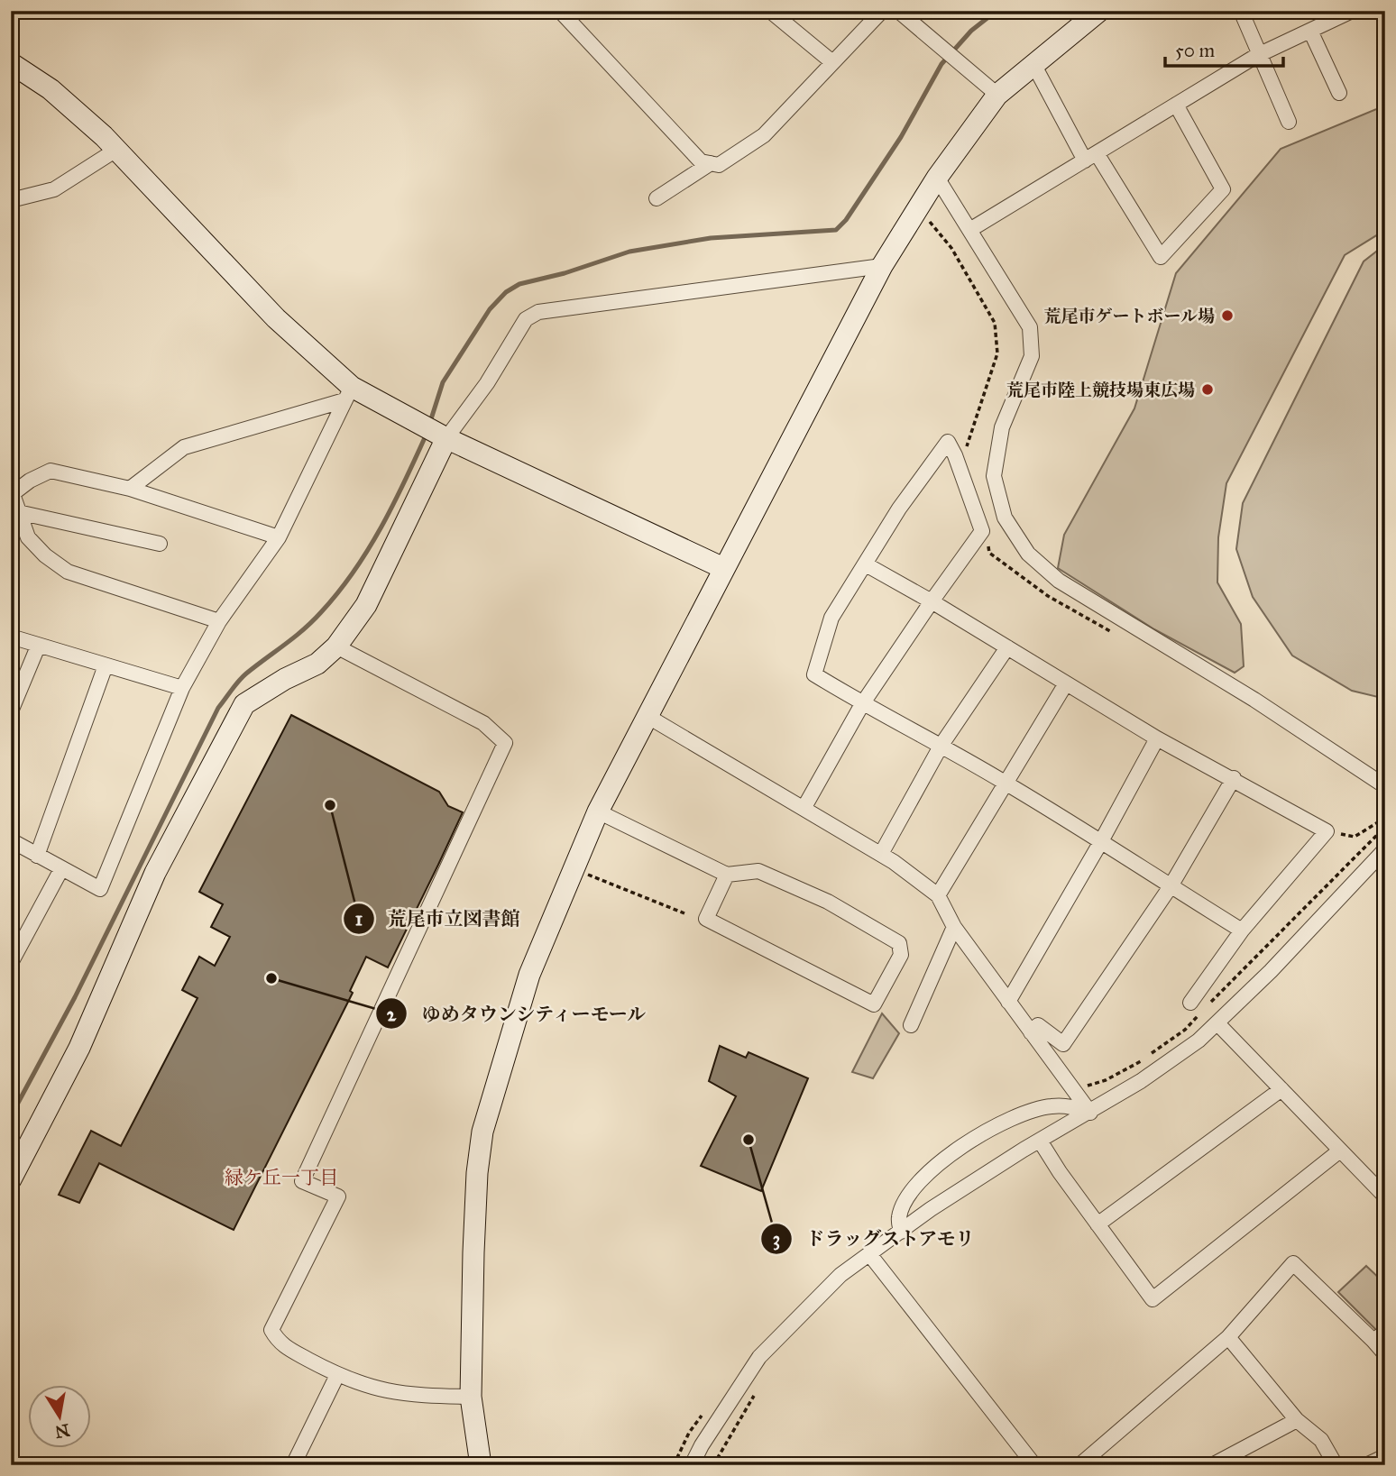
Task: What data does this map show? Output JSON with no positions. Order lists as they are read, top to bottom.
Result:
{
  "districts": ["緑ケ丘一丁目"],
  "places": [
    "荒尾市ゲートボール場",
    "荒尾市陸上競技場東広場",
    "荒尾市立図書館",
    "ゆめタウンシティーモール",
    "ドラッグストアモリ"
  ],
  "scale_bar": "50 m",
  "north": "bottom"
}
